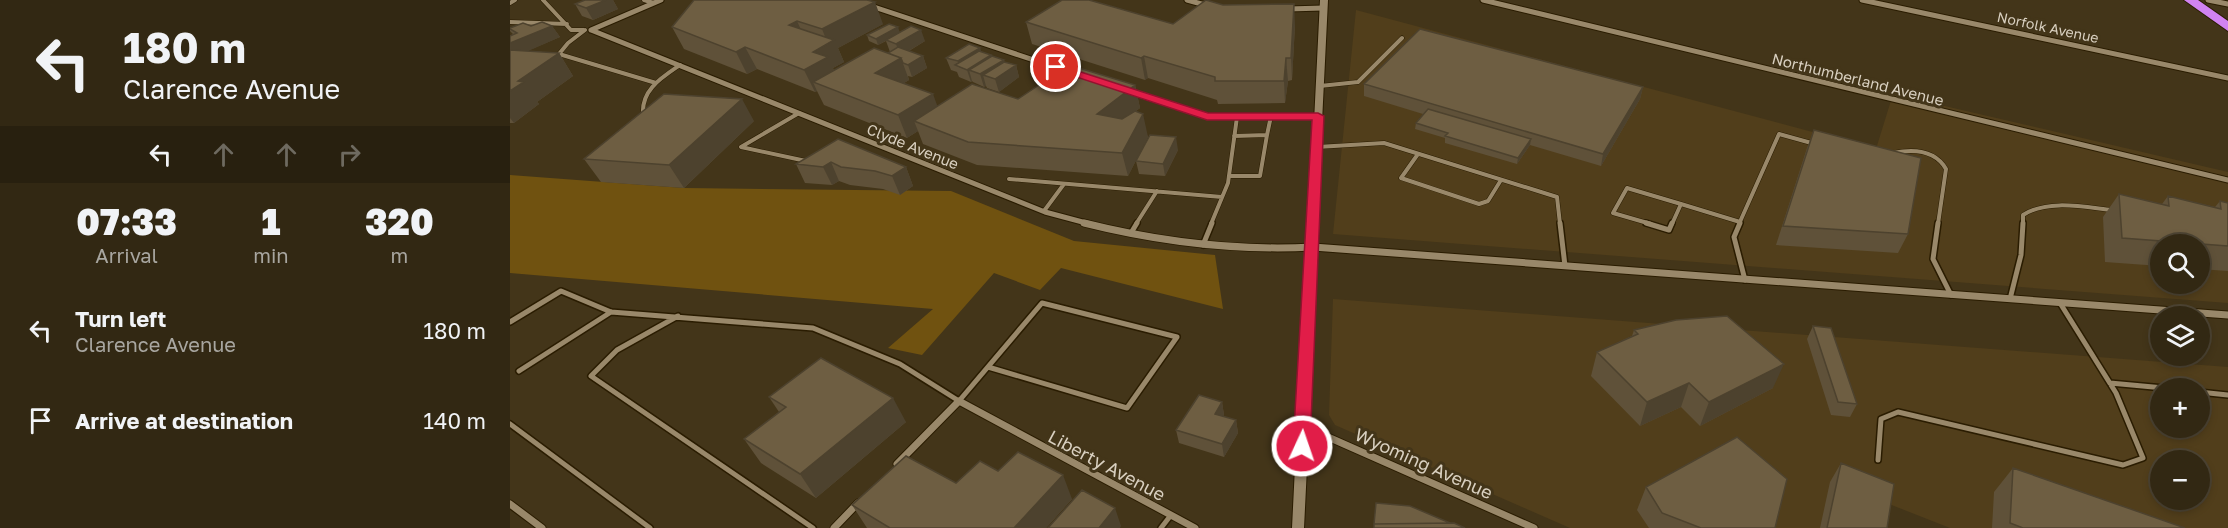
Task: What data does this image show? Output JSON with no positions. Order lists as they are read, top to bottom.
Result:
{
  "streets": {
    "street": [
      "Norfolk Avenue",
      "Northumberland Avenue",
      "Clyde Avenue",
      "Wyoming Avenue",
      "Liberty Avenue"
    ]
  },
  "page": {
    "turn": ["180 m", "Clarence Avenue"],
    "eta": [
      "07:33",
      "Arrival",
      "1",
      "min",
      "320",
      "m"
    ],
    "map_buttons": ["+", "−"],
    "list": [
      {
        "name": "Turn left",
        "note": "Clarence Avenue",
        "value": "180 m"
      },
      {
        "name": "Arrive at destination",
        "value": "140 m"
      }
    ]
  }
}
